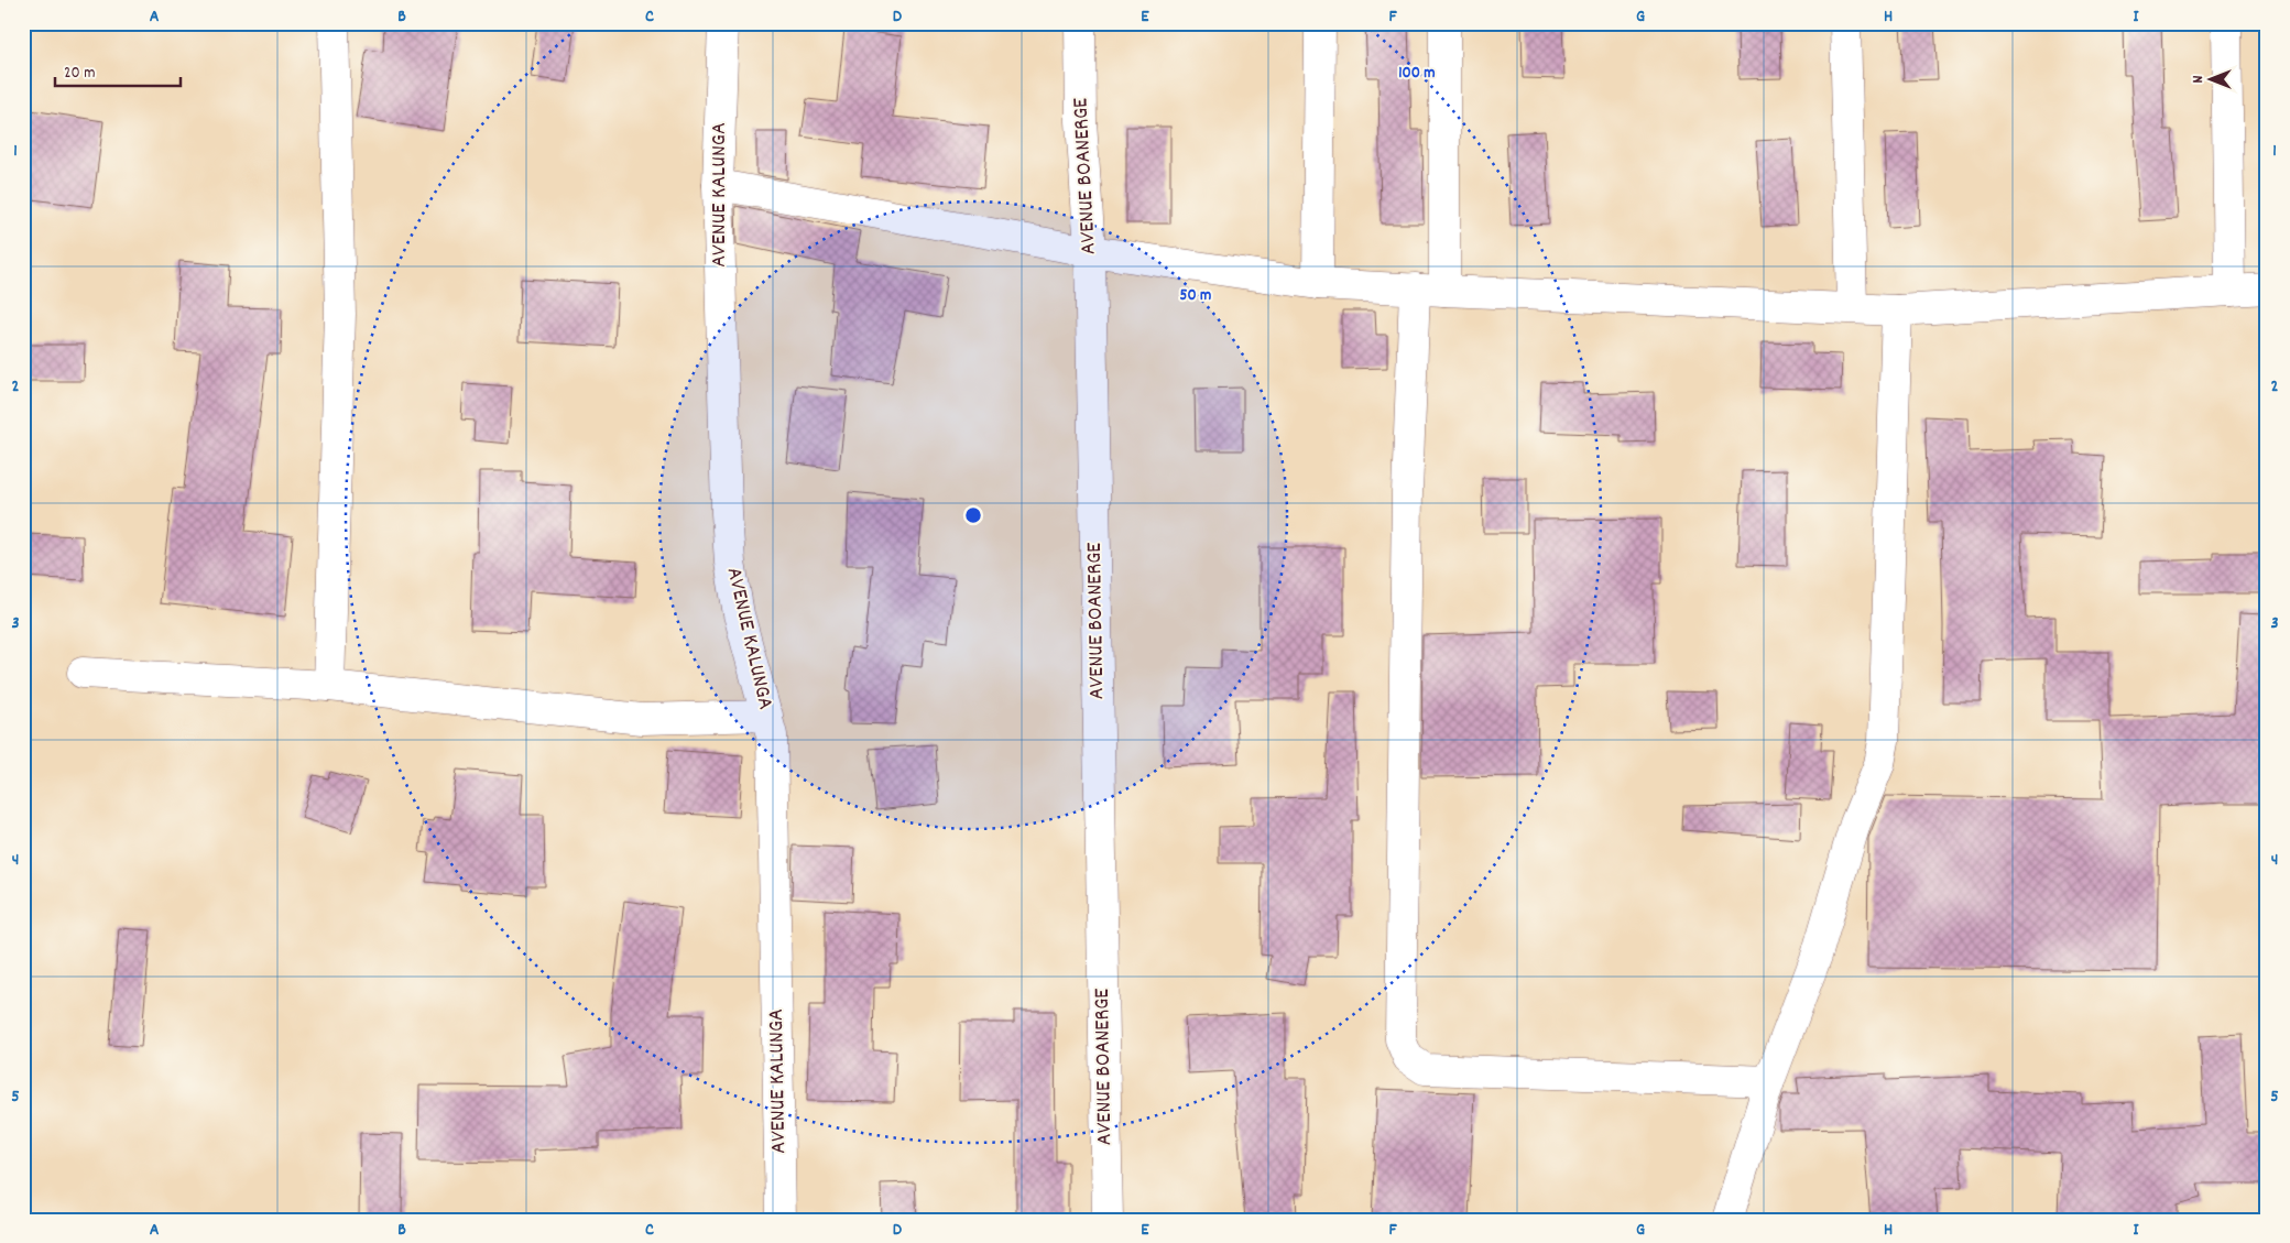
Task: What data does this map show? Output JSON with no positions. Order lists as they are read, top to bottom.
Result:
{
  "streets": {
    "street": ["AVENUE BOANERGE", "AVENUE KALUNGA"]
  },
  "scale_bar": "20 m",
  "north": "left",
  "grid": {
    "columns": [
      "A",
      "B",
      "C",
      "D",
      "E",
      "F",
      "G",
      "H",
      "I"
    ],
    "rows": [
      "1",
      "2",
      "3",
      "4",
      "5"
    ]
  },
  "rings": ["100 m", "50 m"]
}
